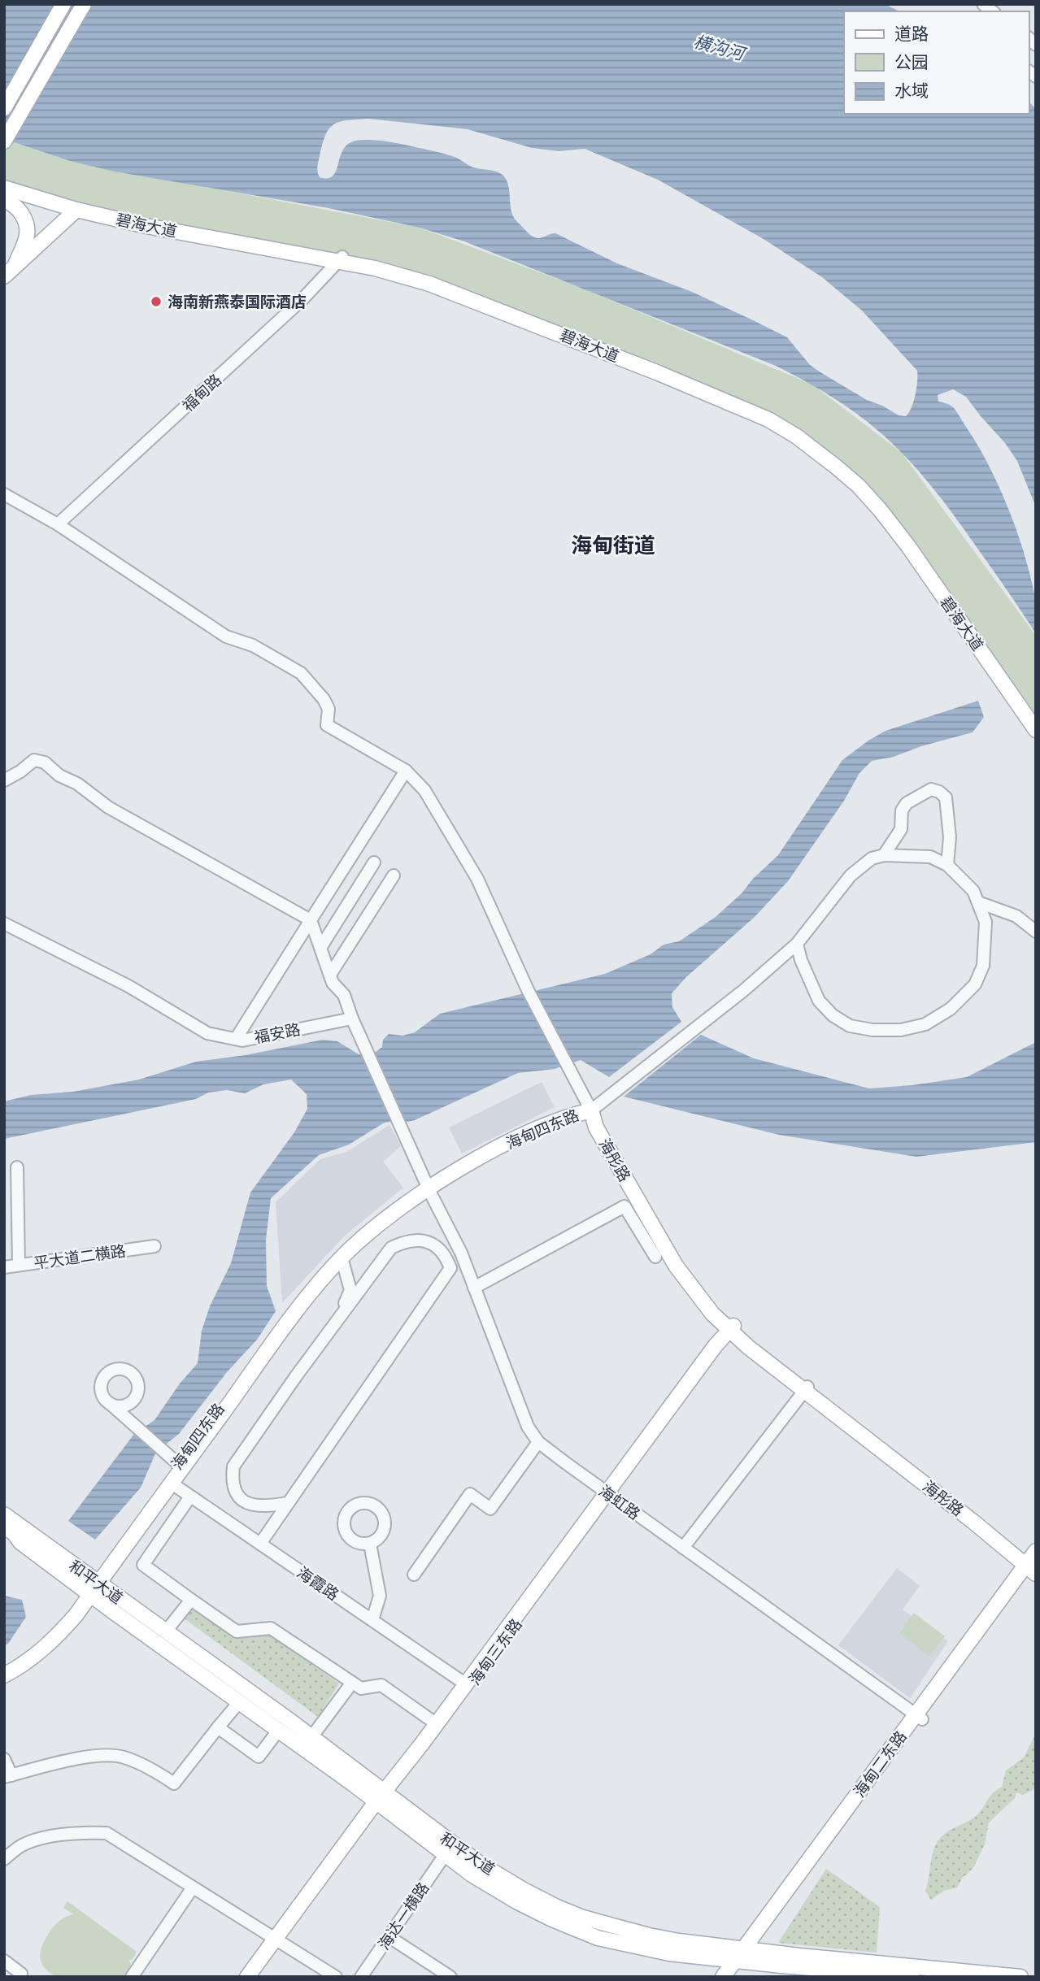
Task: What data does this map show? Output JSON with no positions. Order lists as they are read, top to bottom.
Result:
{
  "streets": {
    "main road": [
      "碧海大道",
      "海甸四东路",
      "海彤路",
      "和平大道",
      "海甸三东路",
      "海甸二东路"
    ],
    "street": [
      "福甸路",
      "福安路",
      "平大道二横路",
      "海虹路",
      "海霞路",
      "海达一横路"
    ]
  },
  "crossings": [
    ["碧海大道", "福甸路"],
    ["海甸四东路", "海彤路"],
    ["海甸四东路", "海虹路"],
    ["海甸四东路", "和平大道"],
    ["海甸四东路", "海霞路"],
    ["海彤路", "海甸二东路"],
    ["海虹路", "海甸三东路"],
    ["海虹路", "海甸二东路"],
    ["和平大道", "海甸三东路"],
    ["和平大道", "海甸二东路"],
    ["和平大道", "海达一横路"]
  ],
  "districts": ["海甸街道"],
  "water": ["横沟河"],
  "places": ["海南新燕泰国际酒店"],
  "legend": ["道路", "公园", "水域"]
}
